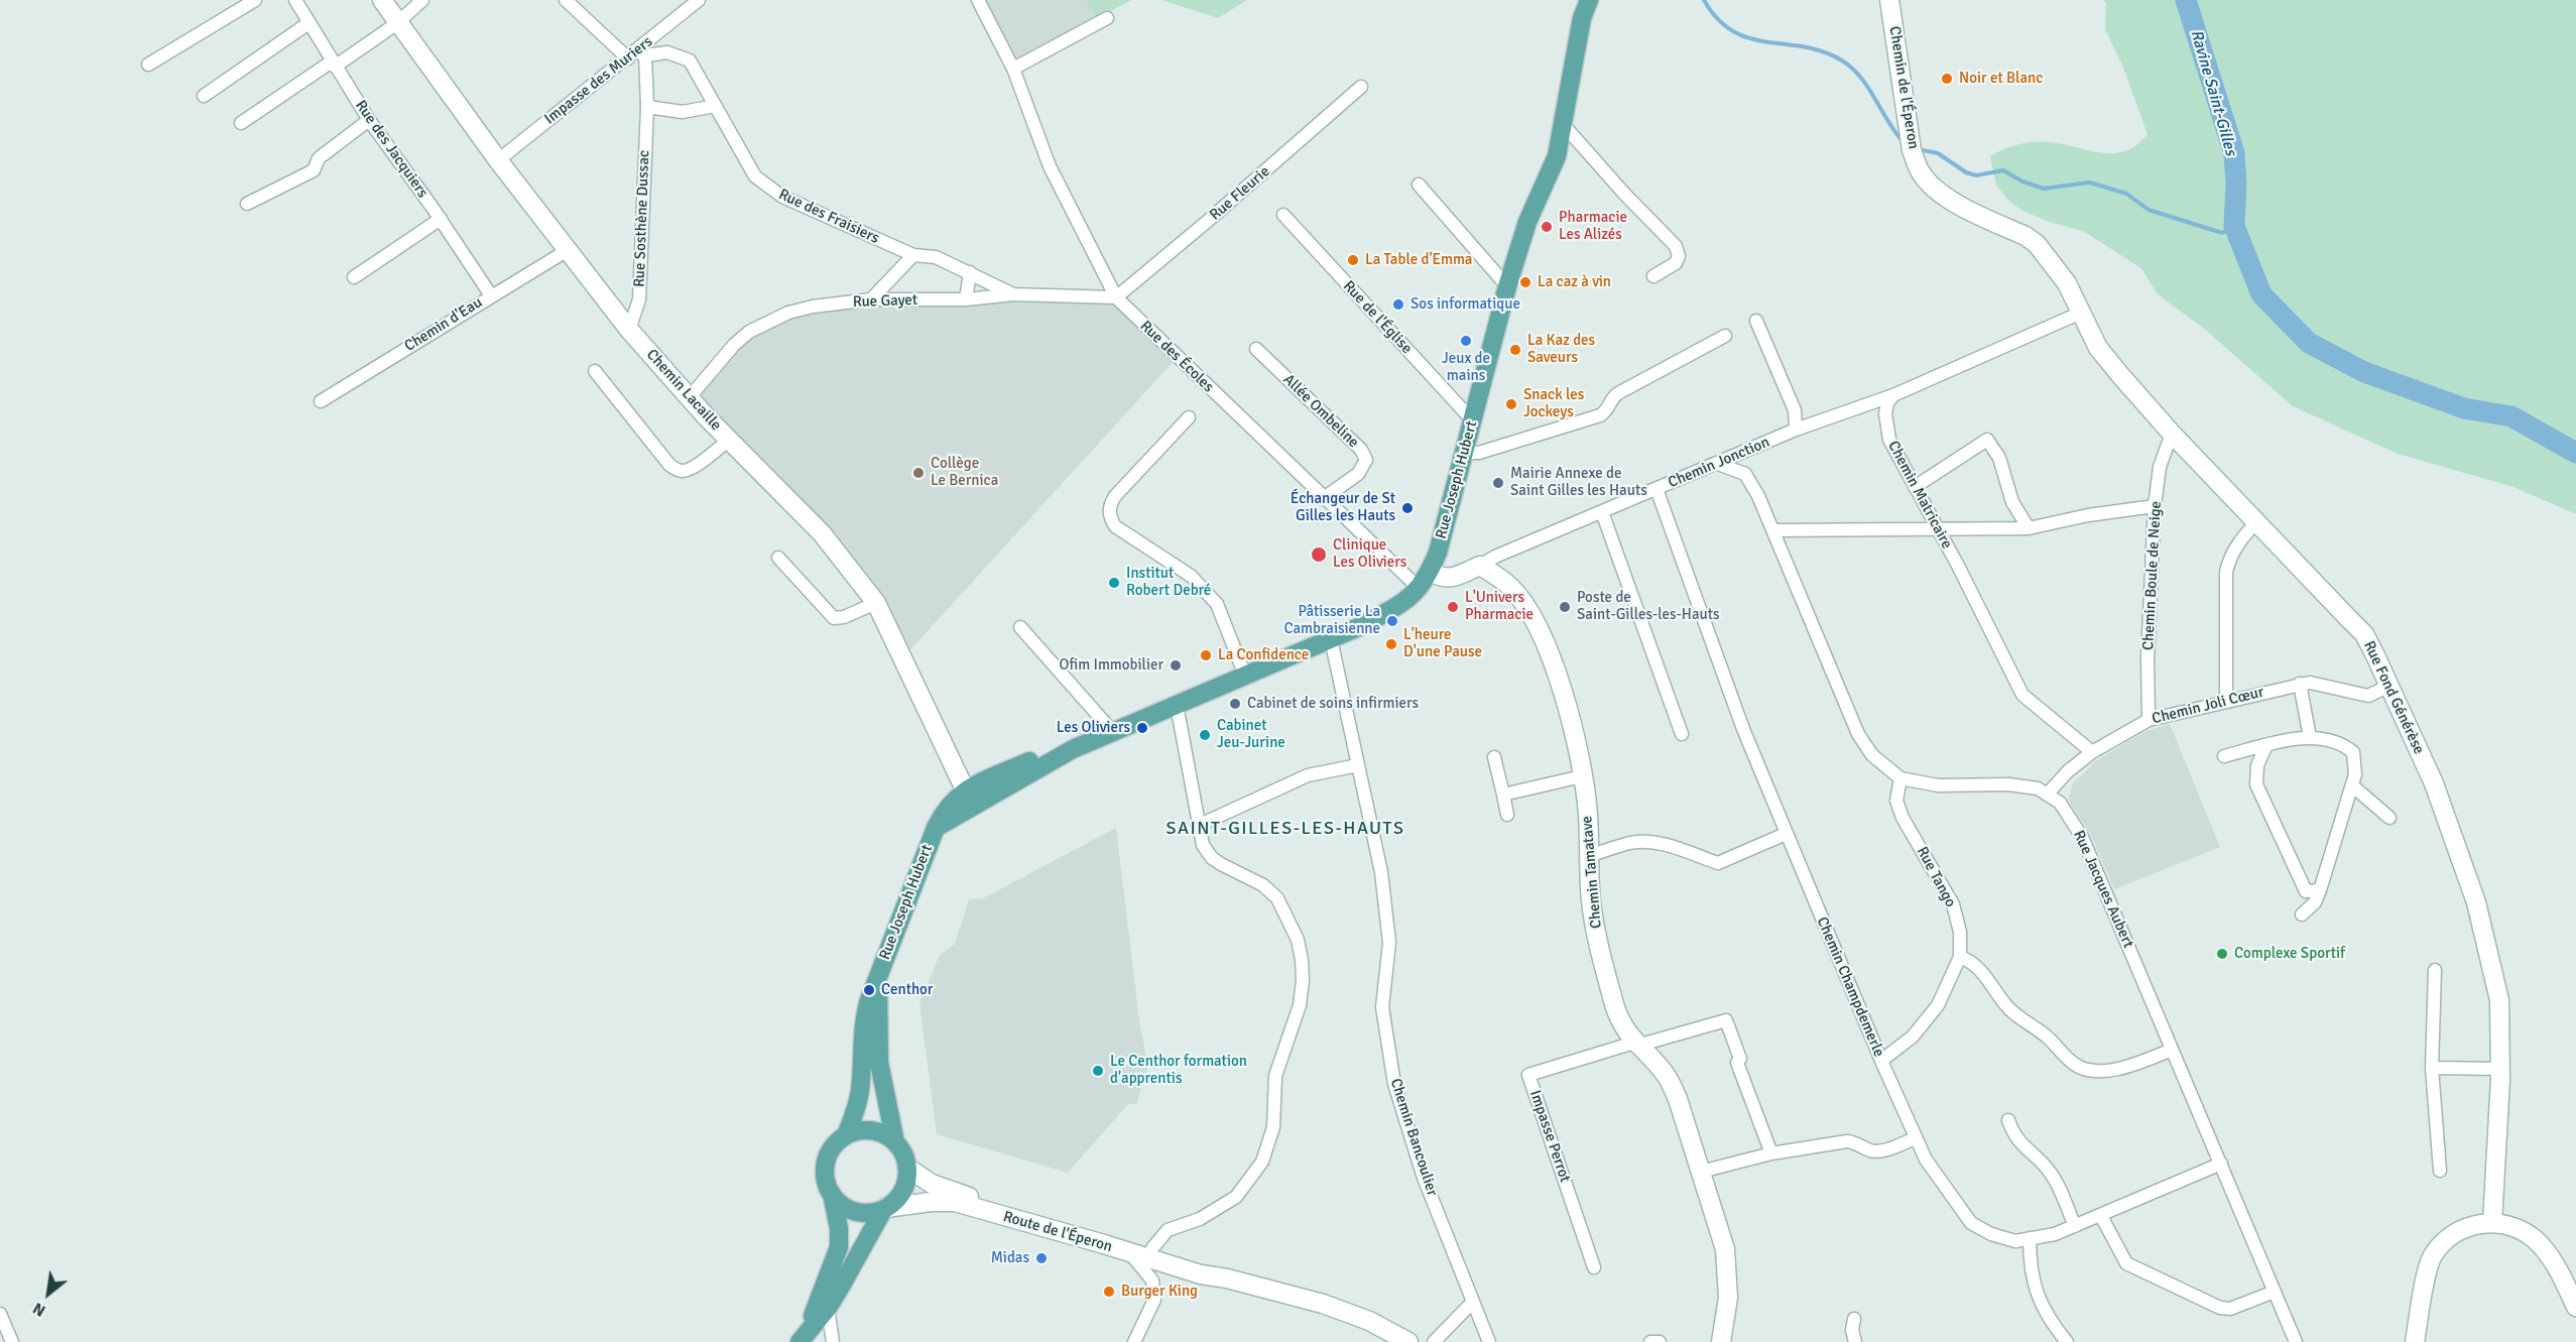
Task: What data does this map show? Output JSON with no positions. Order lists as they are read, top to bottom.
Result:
{
  "streets": {
    "main road": ["Rue Joseph Hubert"],
    "street": [
      "Impasse des Muriers",
      "Chemin de l'Éperon",
      "Rue des Jacquiers",
      "Rue Fleurie",
      "Rue des Fraisiers",
      "Rue Sosthène Dussac",
      "Rue Gayet",
      "Rue de l'Église",
      "Chemin d'Eau",
      "Rue des Écoles",
      "Chemin Lacaille",
      "Allée Ombeline",
      "Chemin Jonction",
      "Chemin Matricaire",
      "Chemin Boule de Neige",
      "Rue Fond Générèse",
      "Chemin Joli Cœur",
      "Chemin Tamatave",
      "Rue Tango",
      "Rue Jacques Aubert",
      "Chemin Champdemerle",
      "Impasse Perrot",
      "Chemin Bancoulier",
      "Route de l'Éperon"
    ]
  },
  "crossings": [
    ["Impasse des Muriers", "Rue des Fraisiers"],
    ["Impasse des Muriers", "Rue Sosthène Dussac"],
    ["Impasse des Muriers", "Chemin Lacaille"],
    ["Chemin de l'Éperon", "Rue Fond Générèse"],
    ["Rue des Jacquiers", "Chemin d'Eau"],
    ["Rue Fleurie", "Rue Gayet"],
    ["Rue Fleurie", "Rue des Écoles"],
    ["Rue des Fraisiers", "Rue Sosthène Dussac"],
    ["Rue des Fraisiers", "Rue Gayet"],
    ["Rue Sosthène Dussac", "Chemin Lacaille"],
    ["Rue Gayet", "Rue des Écoles"],
    ["Rue Gayet", "Chemin Lacaille"],
    ["Rue de l'Église", "Rue Joseph Hubert"],
    ["Chemin d'Eau", "Chemin Lacaille"],
    ["Rue des Écoles", "Allée Ombeline"],
    ["Rue des Écoles", "Rue Joseph Hubert"],
    ["Chemin Lacaille", "Rue Joseph Hubert"],
    ["Chemin Jonction", "Chemin Matricaire"],
    ["Chemin Jonction", "Chemin Tamatave"],
    ["Chemin Jonction", "Rue Jacques Aubert"],
    ["Chemin Jonction", "Chemin Champdemerle"],
    ["Rue Joseph Hubert", "Chemin Bancoulier"],
    ["Rue Joseph Hubert", "Route de l'Éperon"],
    ["Chemin Matricaire", "Chemin Joli Cœur"],
    ["Chemin Boule de Neige", "Rue Fond Générèse"],
    ["Chemin Boule de Neige", "Chemin Joli Cœur"],
    ["Rue Fond Générèse", "Chemin Joli Cœur"],
    ["Chemin Joli Cœur", "Rue Jacques Aubert"],
    ["Chemin Tamatave", "Impasse Perrot"],
    ["Rue Tango", "Rue Jacques Aubert"],
    ["Rue Tango", "Chemin Champdemerle"],
    ["Rue Jacques Aubert", "Chemin Champdemerle"]
  ],
  "districts": ["SAINT-GILLES-LES-HAUTS"],
  "water": ["Ravine Saint-Gilles"],
  "places": [
    "Noir et Blanc",
    "Pharmacie Les Alizés",
    "La Table d'Emma",
    "La caz à vin",
    "Sos informatique",
    "Jeux de mains",
    "La Kaz des Saveurs",
    "Snack les Jockeys",
    "Collège Le Bernica",
    "Mairie Annexe de Saint Gilles les Hauts",
    "Échangeur de St Gilles les Hauts",
    "Clinique Les Oliviers",
    "Institut Robert Debré",
    "L'Univers Pharmacie",
    "Poste de Saint-Gilles-les-Hauts",
    "Pâtisserie La Cambraisienne",
    "L'heure D'une Pause",
    "La Confidence",
    "Ofim Immobilier",
    "Cabinet de soins infirmiers",
    "Les Oliviers",
    "Cabinet Jeu-Jurine",
    "Complexe Sportif",
    "Centhor",
    "Le Centhor formation d'apprentis",
    "Midas",
    "Burger King"
  ],
  "north": "bottom left"
}
